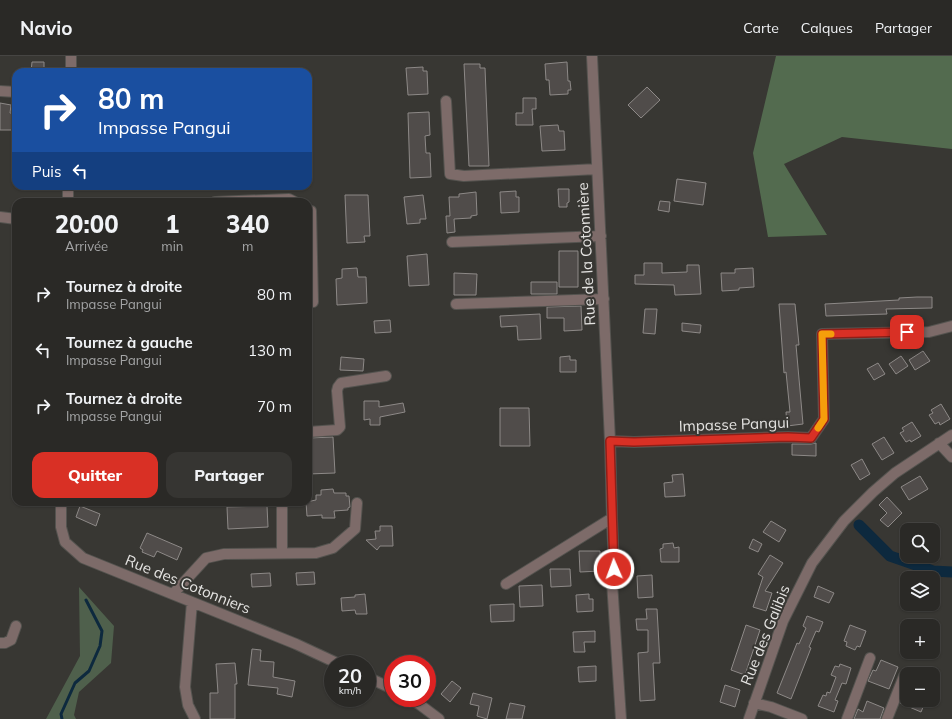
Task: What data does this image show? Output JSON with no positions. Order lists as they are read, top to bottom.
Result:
{
  "streets": {
    "street": [
      "Rue de la Cotonnière",
      "Impasse Pangui",
      "Rue des Cotonniers",
      "Rue des Galibis"
    ]
  },
  "crossings": [
    ["Rue de la Cotonnière", "Impasse Pangui"]
  ],
  "page": {
    "header": "Navio",
    "nav": ["Carte", "Calques", "Partager"],
    "turn": ["80 m", "Impasse Pangui"],
    "then": "Puis",
    "eta": [
      "20:00",
      "Arrivée",
      "1",
      "min",
      "340",
      "m"
    ],
    "list": [
      {
        "name": "Tournez à droite",
        "note": "Impasse Pangui",
        "value": "80 m"
      },
      {
        "name": "Tournez à gauche",
        "note": "Impasse Pangui",
        "value": "130 m"
      },
      {
        "name": "Tournez à droite",
        "note": "Impasse Pangui",
        "value": "70 m"
      }
    ],
    "buttons": ["Quitter", "Partager"],
    "map_buttons": ["+", "−"],
    "speed": "20 km/h",
    "limit": "30"
  }
}
